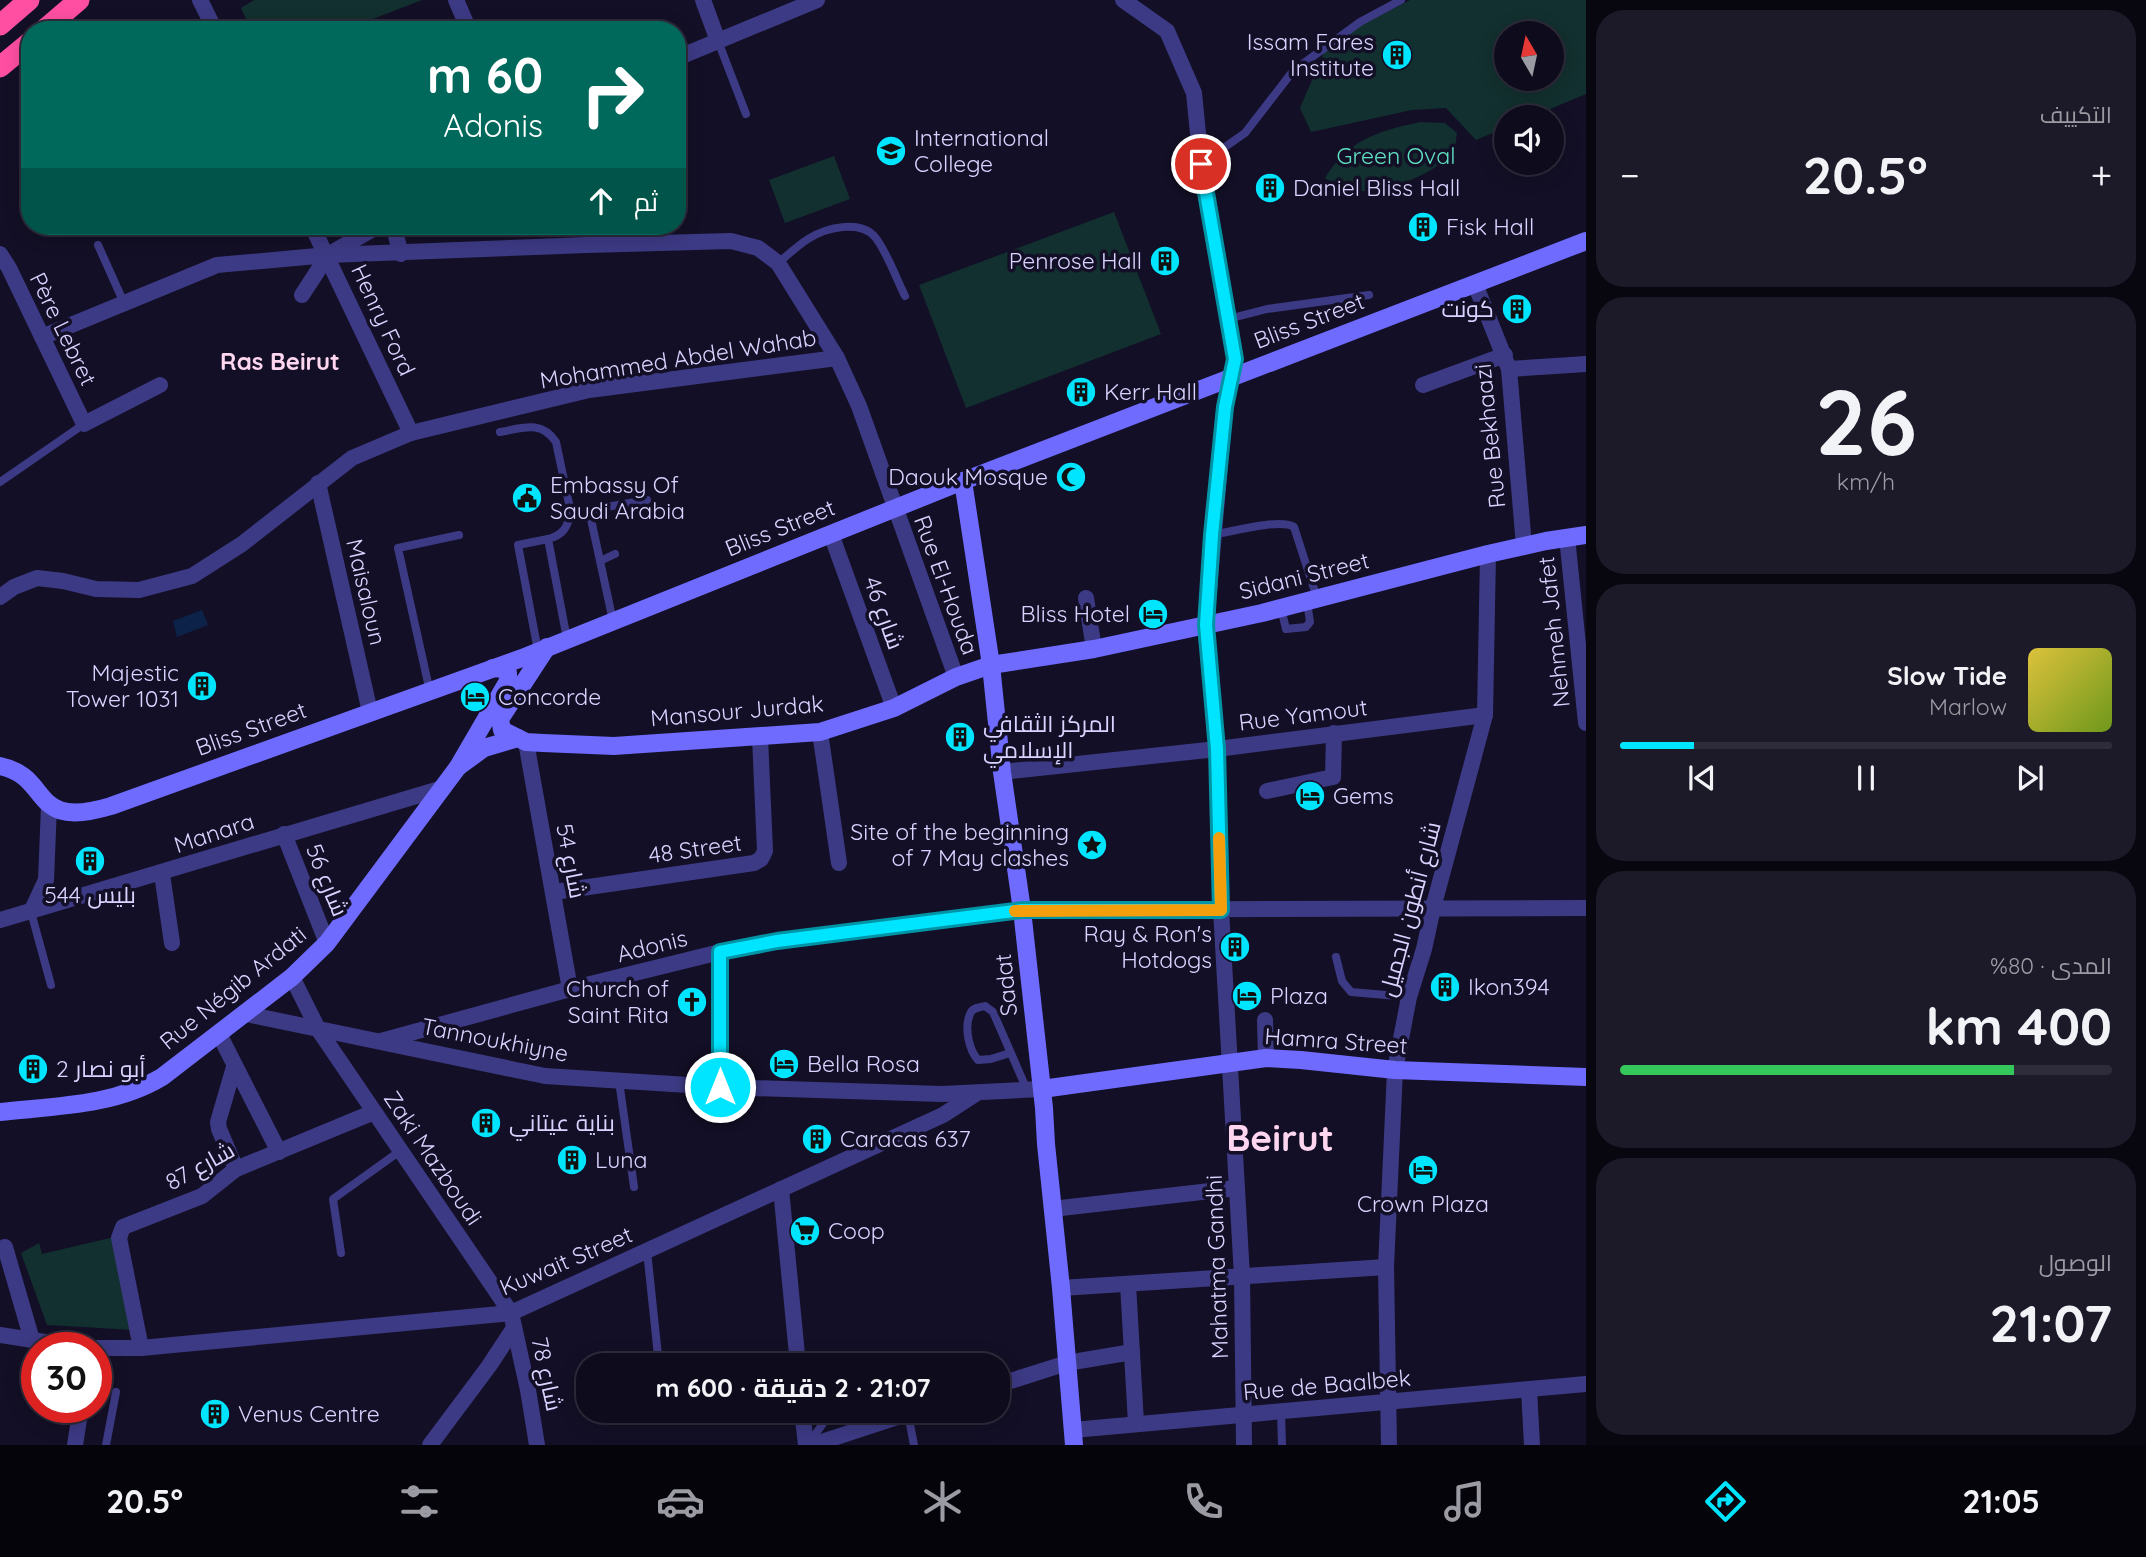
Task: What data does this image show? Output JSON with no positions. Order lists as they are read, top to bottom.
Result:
{
  "streets": {
    "street": [
      "Henry Ford",
      "Bliss Street",
      "Père Lebret",
      "Mohammed Abdel Wahab",
      "Rue Bekhaazi",
      "Sidani Street",
      "Rue El-Houda",
      "Maisaloun",
      "شارع 46",
      "Nehmeh Jafet",
      "Mansour Jurdak",
      "Rue Yamout",
      "Manara",
      "48 Street",
      "شارع 54",
      "شارع 56",
      "شارع أنطون الجميل",
      "Adonis",
      "Sadat",
      "Rue Négib Ardati",
      "Tannoukhiyne",
      "Hamra Street",
      "Zaki Mazboudi",
      "شارع 87",
      "Kuwait Street",
      "Mahatma Gandhi",
      "شارع 78",
      "Rue de Baalbek"
    ]
  },
  "crossings": [
    ["Henry Ford", "Mohammed Abdel Wahab"],
    ["Bliss Street", "Mohammed Abdel Wahab"],
    ["Bliss Street", "Rue Bekhaazi"],
    ["Bliss Street", "Rue El-Houda"],
    ["Bliss Street", "Maisaloun"],
    ["Bliss Street", "شارع 46"],
    ["Bliss Street", "Sadat"],
    ["Bliss Street", "Rue Négib Ardati"],
    ["Bliss Street", "Mahatma Gandhi"],
    ["Mohammed Abdel Wahab", "Rue El-Houda"],
    ["Mohammed Abdel Wahab", "Maisaloun"],
    ["Rue Bekhaazi", "Sidani Street"],
    ["Sidani Street", "Nehmeh Jafet"],
    ["Sidani Street", "Mansour Jurdak"],
    ["Sidani Street", "شارع أنطون الجميل"],
    ["Sidani Street", "Sadat"],
    ["Sidani Street", "Mahatma Gandhi"],
    ["Rue El-Houda", "Mansour Jurdak"],
    ["شارع 46", "Mansour Jurdak"],
    ["Mansour Jurdak", "48 Street"],
    ["Mansour Jurdak", "شارع 54"],
    ["Mansour Jurdak", "Sadat"],
    ["Mansour Jurdak", "Rue Négib Ardati"],
    ["Rue Yamout", "شارع أنطون الجميل"],
    ["Rue Yamout", "Sadat"],
    ["Rue Yamout", "Mahatma Gandhi"],
    ["Manara", "شارع 56"],
    ["Manara", "Rue Négib Ardati"],
    ["48 Street", "شارع 54"],
    ["شارع 54", "Adonis"],
    ["شارع 56", "Rue Négib Ardati"],
    ["شارع أنطون الجميل", "Adonis"],
    ["شارع أنطون الجميل", "Hamra Street"],
    ["شارع أنطون الجميل", "Rue de Baalbek"],
    ["Adonis", "Sadat"],
    ["Adonis", "Tannoukhiyne"],
    ["Adonis", "Mahatma Gandhi"],
    ["Sadat", "Tannoukhiyne"],
    ["Sadat", "Hamra Street"],
    ["Sadat", "Rue de Baalbek"],
    ["Rue Négib Ardati", "Zaki Mazboudi"],
    ["Tannoukhiyne", "Hamra Street"],
    ["Tannoukhiyne", "Zaki Mazboudi"],
    ["Tannoukhiyne", "Kuwait Street"],
    ["Hamra Street", "Mahatma Gandhi"],
    ["Zaki Mazboudi", "شارع 87"],
    ["Zaki Mazboudi", "Kuwait Street"],
    ["Zaki Mazboudi", "شارع 78"],
    ["شارع 87", "Kuwait Street"],
    ["Kuwait Street", "شارع 78"],
    ["Mahatma Gandhi", "Rue de Baalbek"]
  ],
  "districts": ["Ras Beirut", "Beirut"],
  "parks": ["Green Oval"],
  "places": {
    "building": [
      "Issam Fares Institute",
      "Daniel Bliss Hall",
      "Fisk Hall",
      "Penrose Hall",
      "كونت",
      "Kerr Hall",
      "Majestic Tower 1031",
      "المركز الثقافي الإسلامي",
      "بليس 544",
      "Ray & Ron's Hotdogs",
      "Ikon394",
      "أبو نصار 2",
      "بناية عيتاني",
      "Caracas 637",
      "Luna",
      "Venus Centre"
    ],
    "school or university": ["International College"],
    "mosque": ["Daouk Mosque"],
    "public building": ["Embassy Of Saudi Arabia"],
    "hotel": [
      "Bliss Hotel",
      "Concorde",
      "Gems",
      "Plaza",
      "Bella Rosa",
      "Crown Plaza"
    ],
    "place": ["Site of the beginning of 7 May clashes"],
    "church": ["Church of Saint Rita"],
    "supermarket": ["Coop"]
  },
  "north": "top",
  "page": {
    "tile": [
      "التكييف",
      ["26", "km/h"],
      ["المدى · 80%", "400 km"],
      ["الوصول", "21:07"]
    ],
    "turn": ["60 m", "Adonis"],
    "heat": ["−", "20.5°", "+"],
    "then": "ثم",
    "song": ["Slow Tide", "Marlow"],
    "limit": "30",
    "trip": "21:07 · 2 دقيقة · 600 m",
    "tabs": ["21:05", "20.5°"]
  }
}
